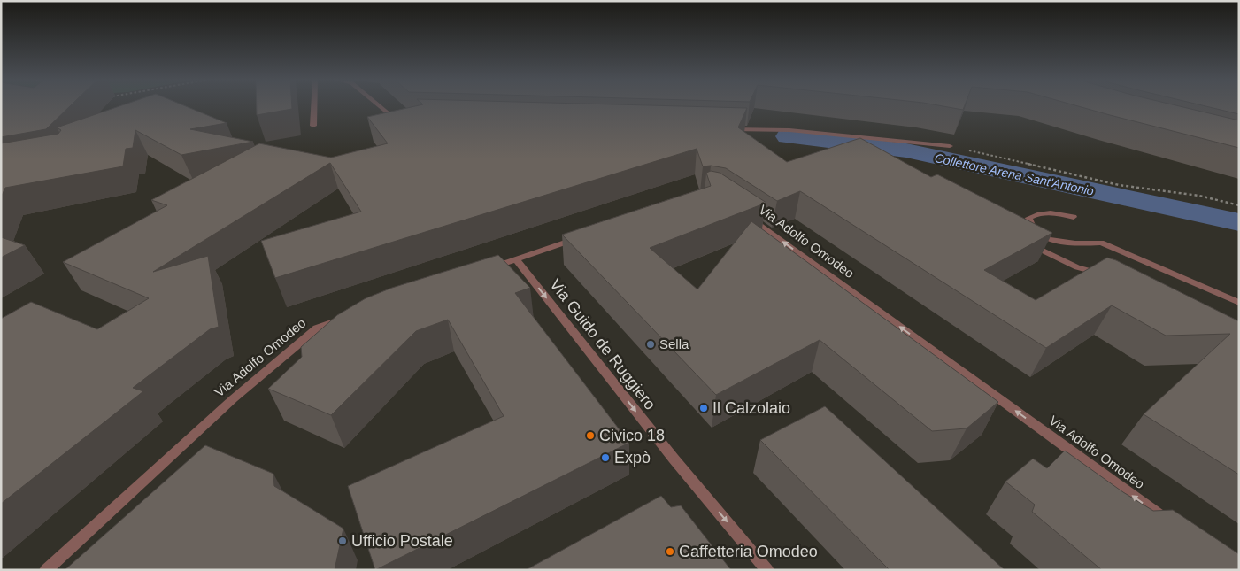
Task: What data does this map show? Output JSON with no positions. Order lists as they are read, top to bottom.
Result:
{
  "streets": {
    "street": ["Via Adolfo Omodeo", "Via Guido de Ruggiero"]
  },
  "one_way": ["Via Adolfo Omodeo", "Via Guido de Ruggiero"],
  "water": ["Collettore Arena Sant'Antonio"],
  "places": [
    "Sella",
    "Il Calzolaio",
    "Civico 18",
    "Expò",
    "Ufficio Postale",
    "Caffetteria Omodeo"
  ]
}
